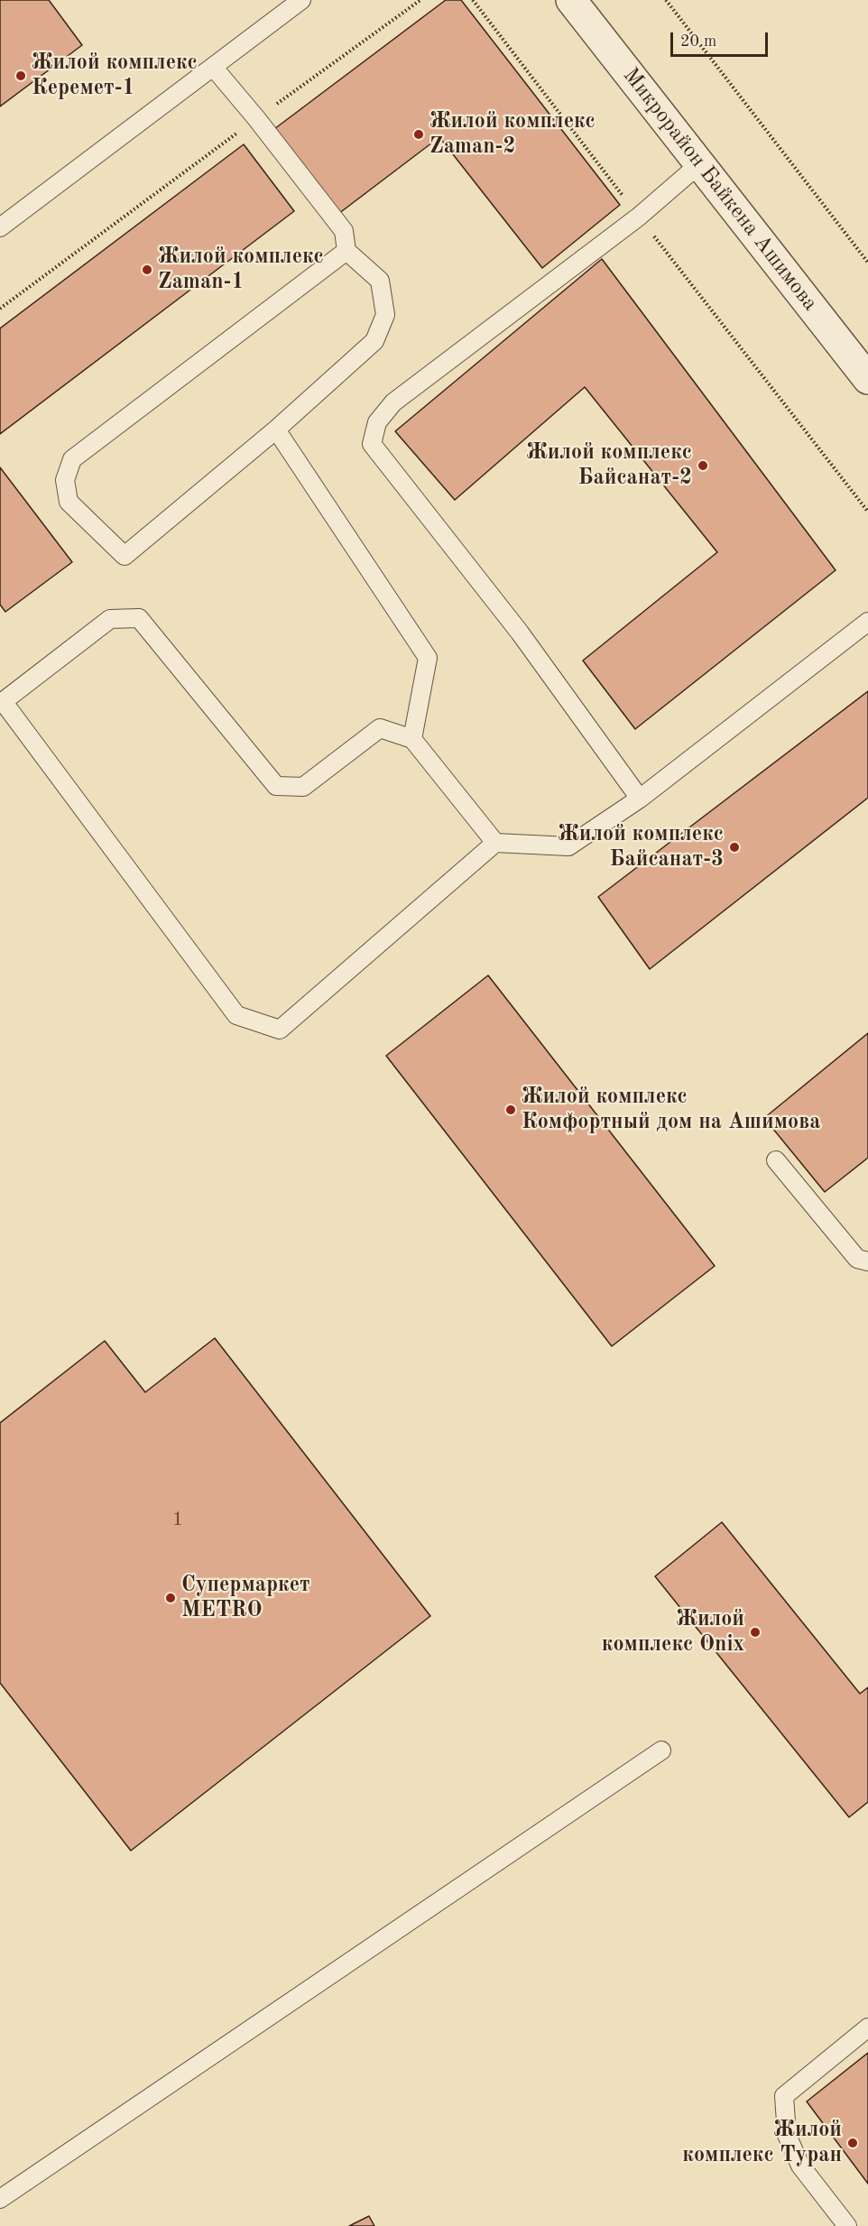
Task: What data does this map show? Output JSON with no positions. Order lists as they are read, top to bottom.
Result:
{
  "streets": {
    "street": ["Микрорайон Байкена Ашимова"]
  },
  "places": [
    "Жилой комплекс Керемет-1",
    "Жилой комплекс Zaman-2",
    "Жилой комплекс Zaman-1",
    "Жилой комплекс Байсанат-2",
    "Жилой комплекс Байсанат-3",
    "Жилой комплекс Комфортный дом на Ашимова",
    "Супермаркет METRO",
    "Жилой комплекс Onix",
    "Жилой комплекс Туран"
  ],
  "house_numbers": ["1"],
  "scale_bar": "20 m"
}
